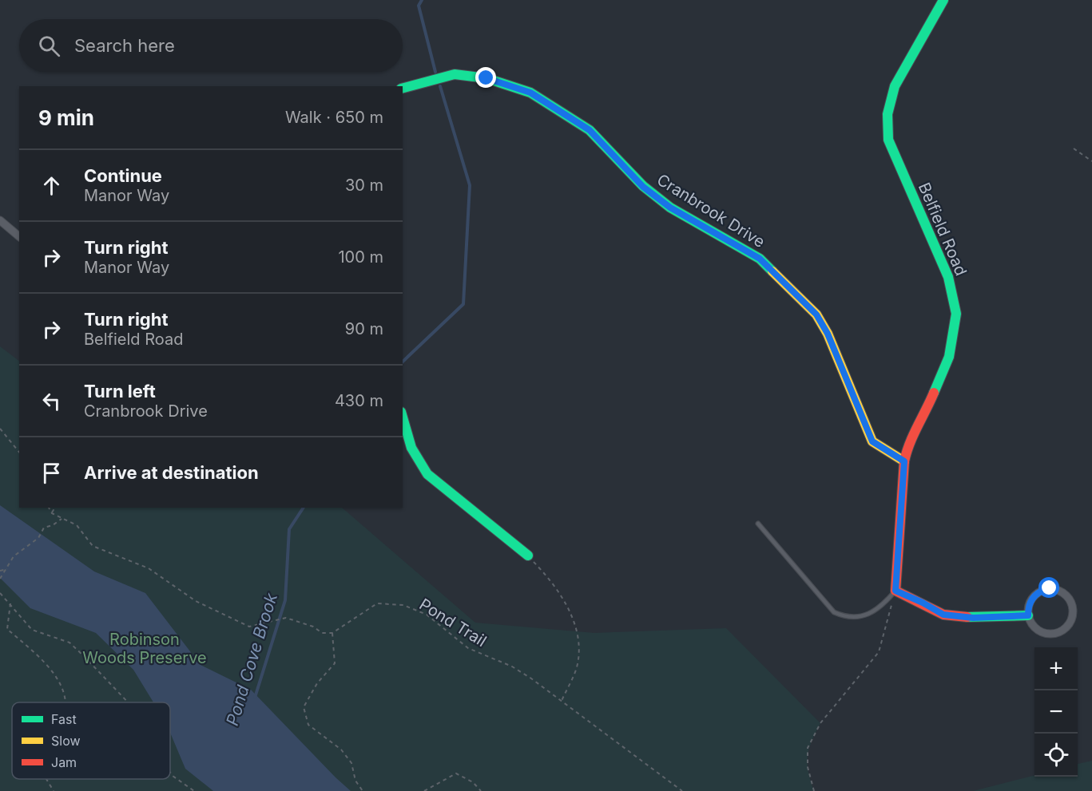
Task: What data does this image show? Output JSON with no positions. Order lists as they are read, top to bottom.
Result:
{
  "streets": {
    "street": ["Cranbrook Drive", "Belfield Road"],
    "path": ["Pond Trail"]
  },
  "crossings": [
    ["Cranbrook Drive", "Belfield Road"]
  ],
  "water": ["Pond Cove Brook"],
  "parks": ["Robinson Woods Preserve"],
  "legend": ["Fast", "Slow", "Jam"],
  "page": {
    "search": "Search here",
    "heading": ["9 min", "Walk · 650 m"],
    "list": [
      ["Continue", "Manor Way", "30 m"],
      ["Turn right", "Manor Way", "100 m"],
      ["Turn right", "Belfield Road", "90 m"],
      ["Turn left", "Cranbrook Drive", "430 m"],
      "Arrive at destination"
    ],
    "map_buttons": ["+", "−"]
  }
}
